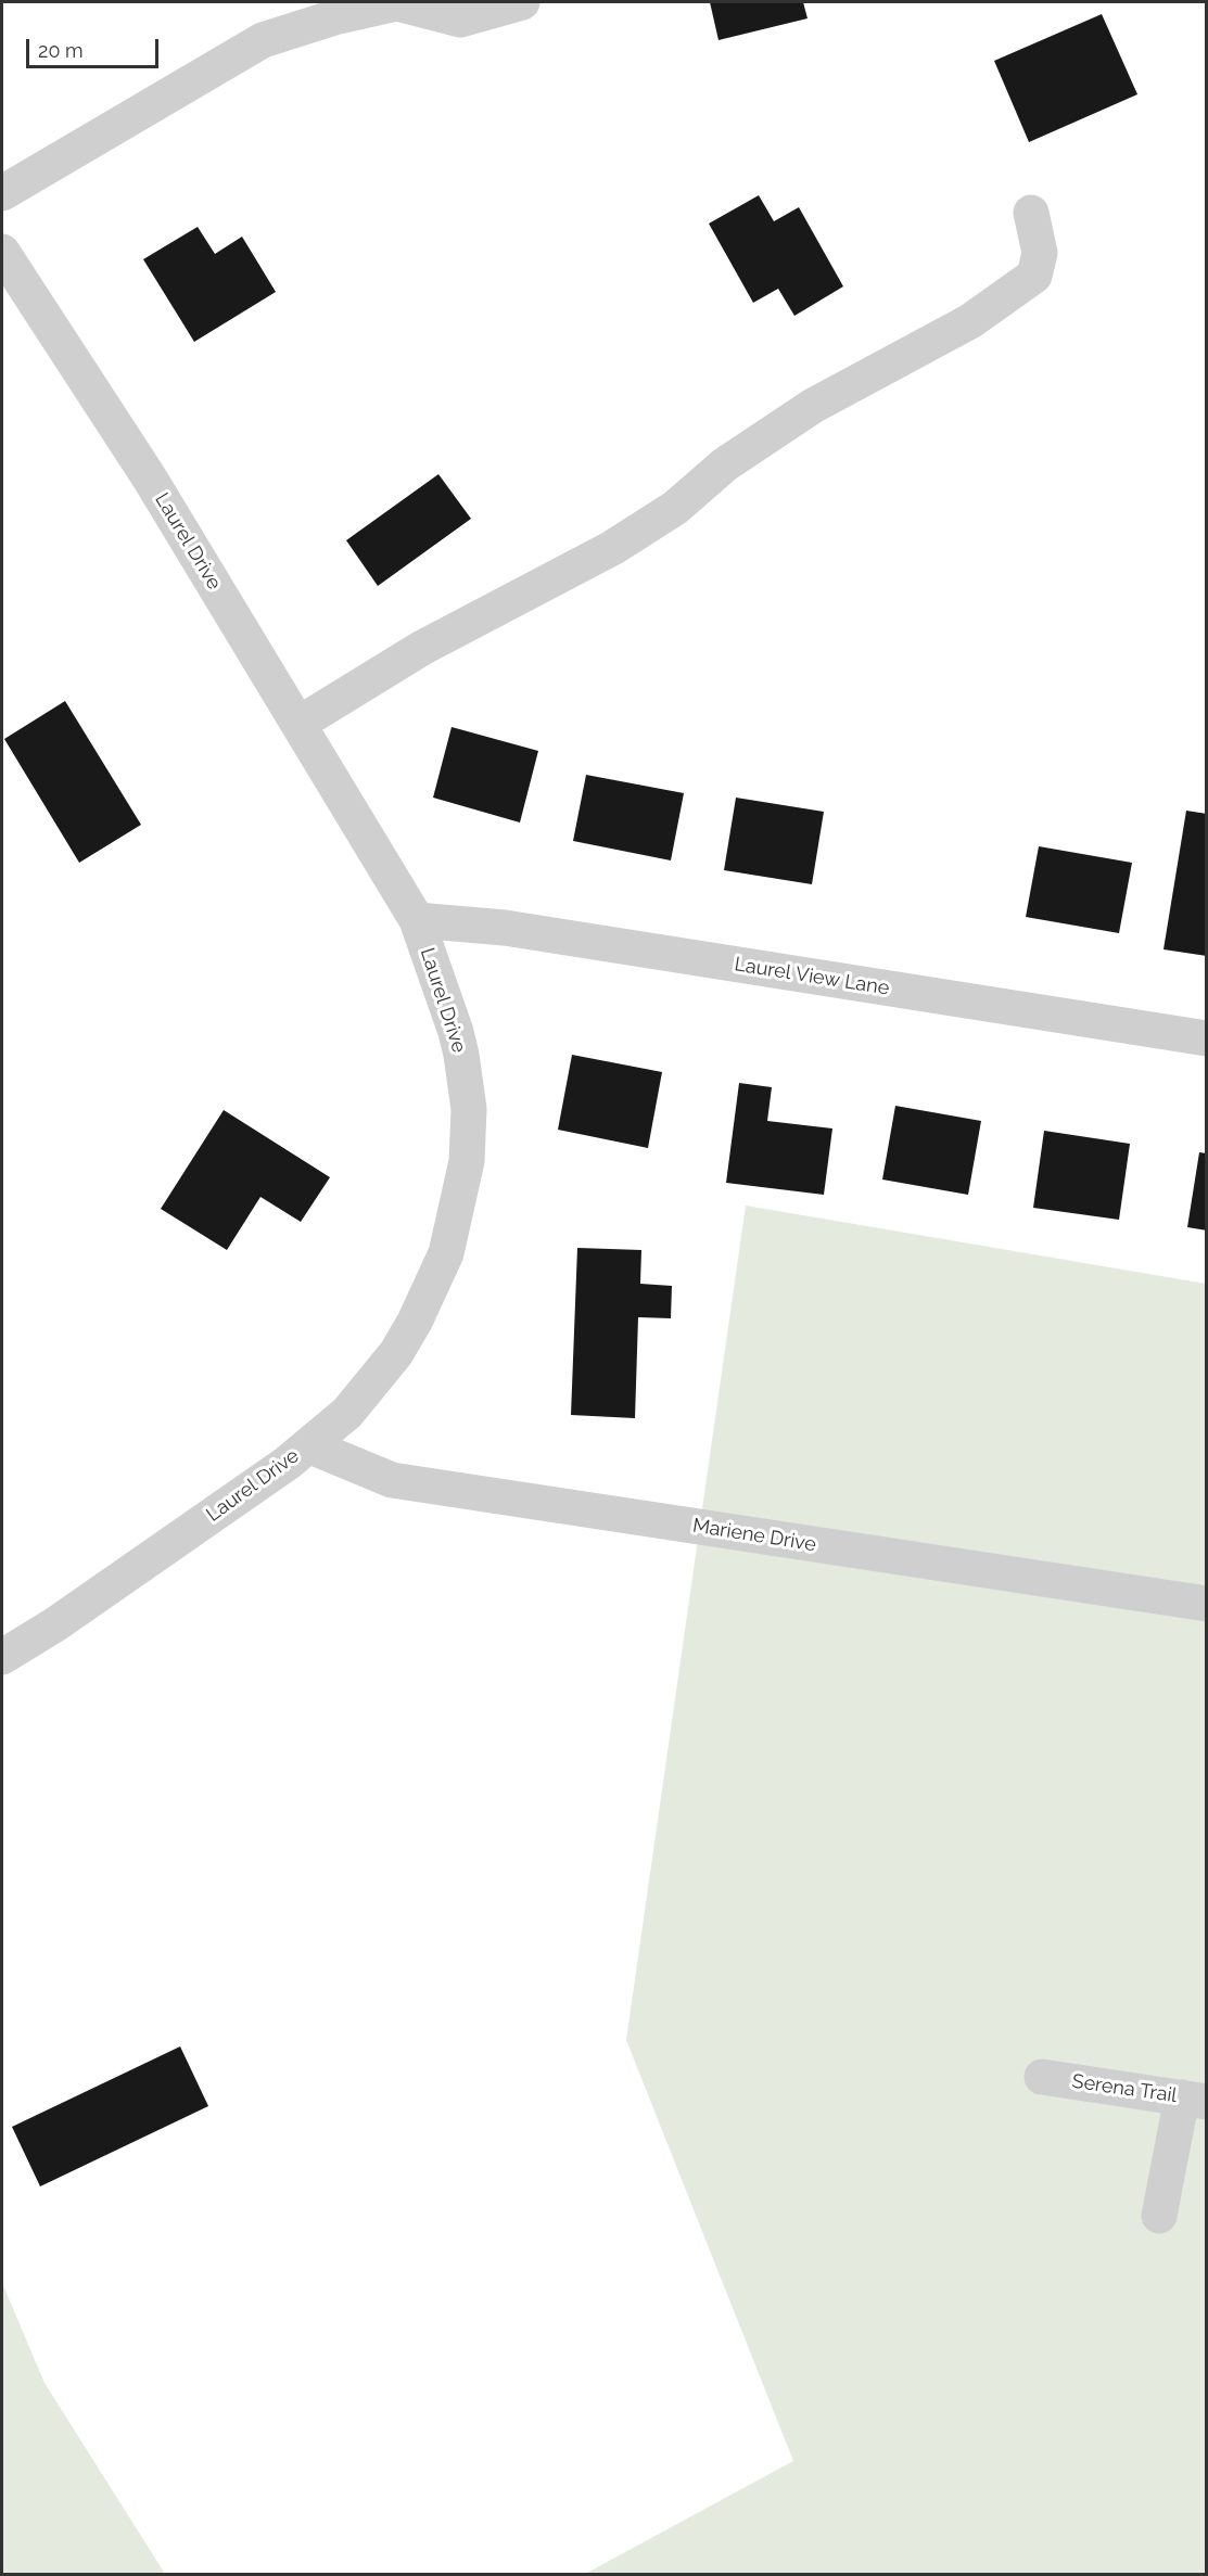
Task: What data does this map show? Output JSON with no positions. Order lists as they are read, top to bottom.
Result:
{
  "streets": {
    "street": [
      "Laurel Drive",
      "Laurel View Lane",
      "Mariene Drive",
      "Serena Trail"
    ]
  },
  "crossings": [
    ["Laurel Drive", "Laurel View Lane"],
    ["Laurel Drive", "Mariene Drive"]
  ],
  "scale_bar": "20 m"
}
